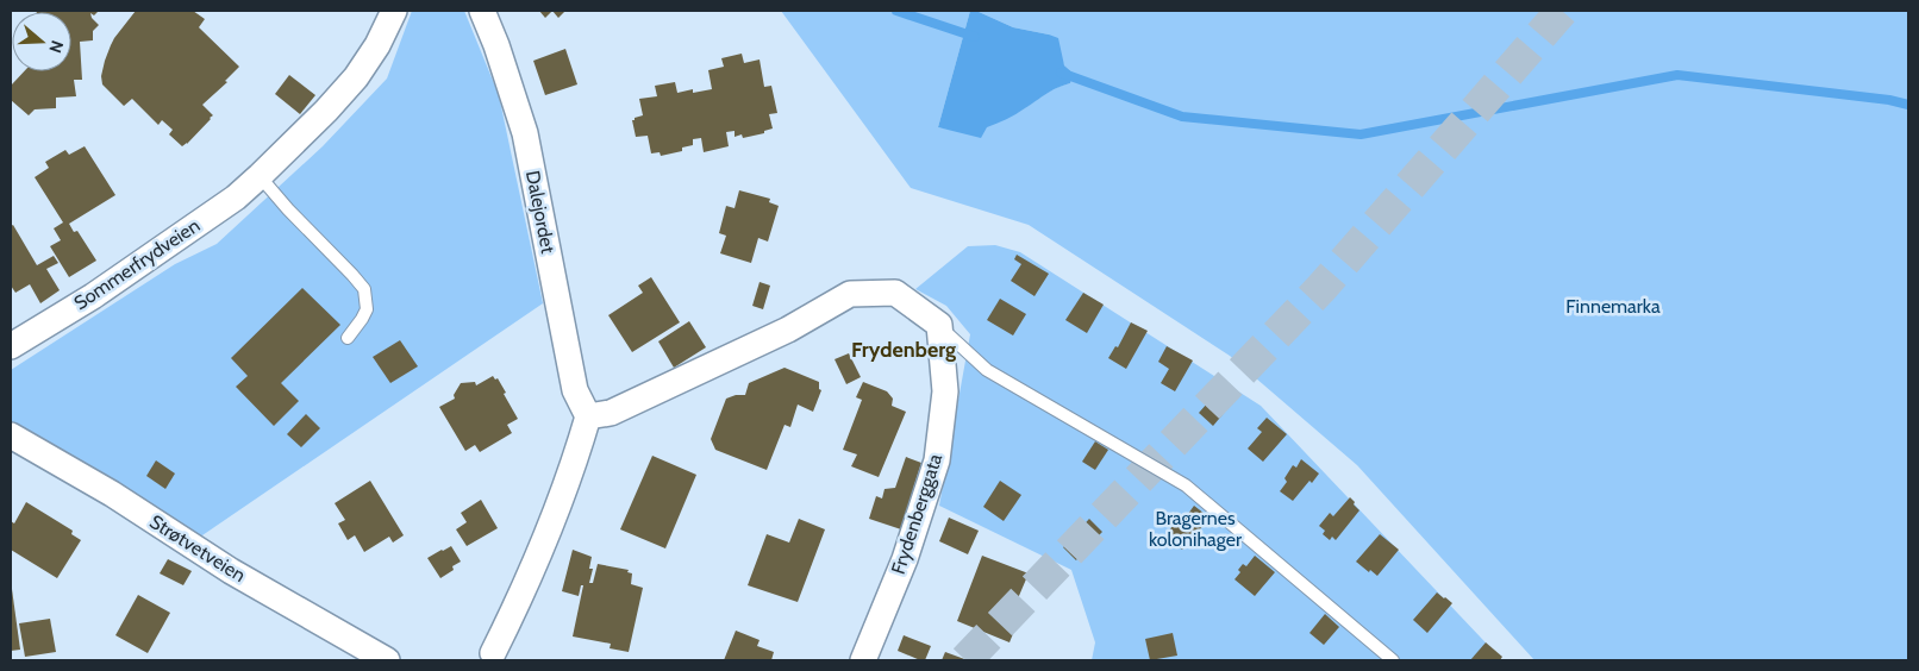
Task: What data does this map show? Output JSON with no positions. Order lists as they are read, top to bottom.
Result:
{
  "streets": {
    "street": [
      "Dalejordet",
      "Sommerfrydveien",
      "Frydenberggata",
      "Strøtvetveien"
    ]
  },
  "districts": ["Frydenberg"],
  "parks": ["Finnemarka", "Bragernes kolonihager"],
  "north": "right"
}
